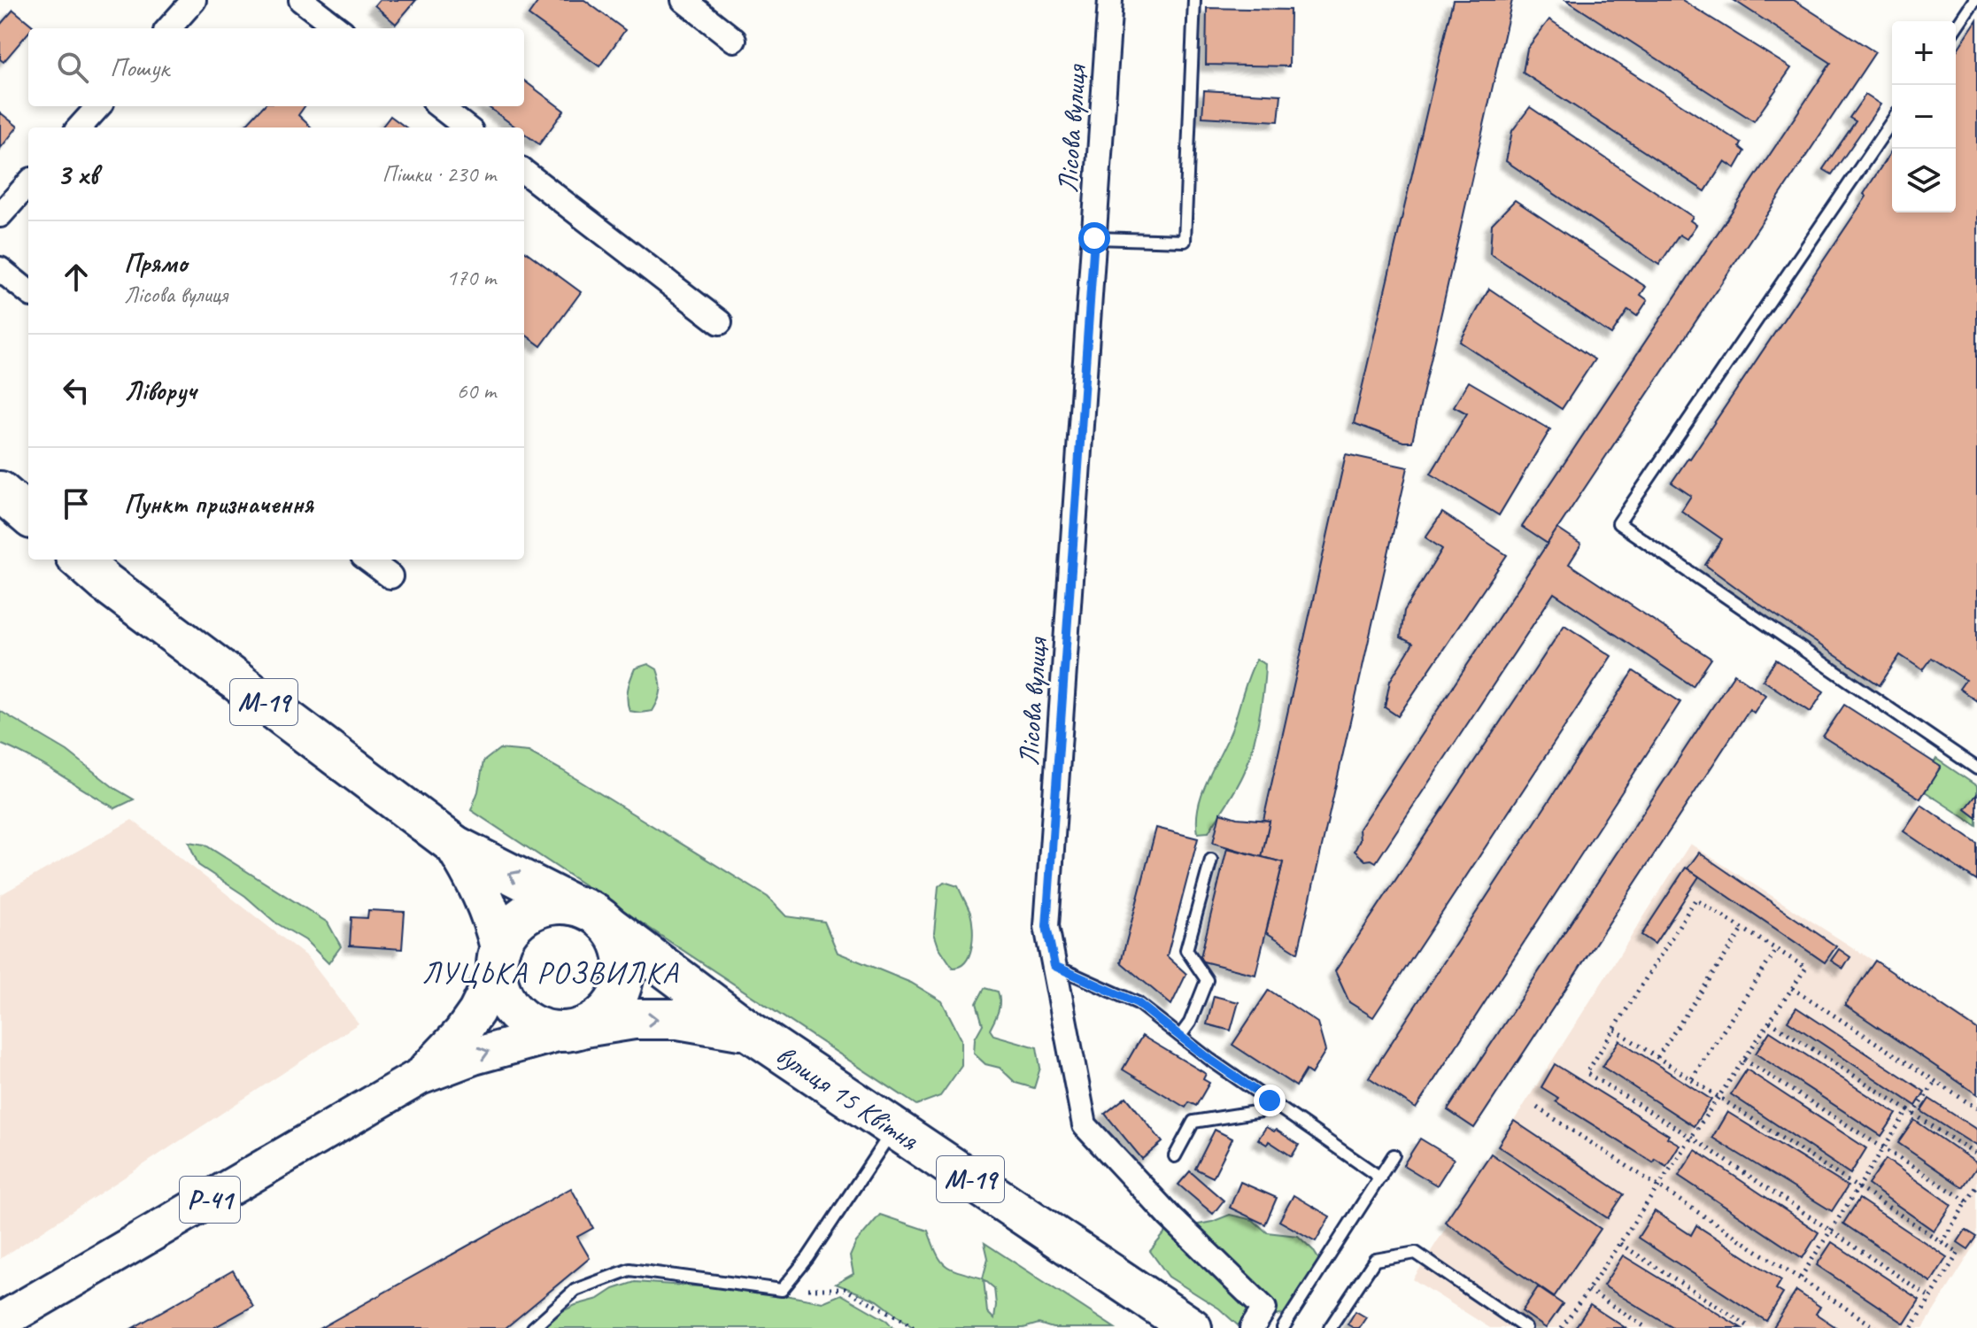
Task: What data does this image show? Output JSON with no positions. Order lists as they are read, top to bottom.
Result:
{
  "streets": {
    "highway": ["М-19", "вулиця 15 Квітня"],
    "main road": ["Р-41"],
    "street": ["Лісова вулиця"]
  },
  "crossings": [
    ["М-19", "вулиця 15 Квітня"],
    ["М-19", "Р-41"],
    ["вулиця 15 Квітня", "Р-41"]
  ],
  "districts": ["ЛУЦЬКА РОЗВИЛКА"],
  "page": {
    "map_buttons": ["+", "−"],
    "search": "Пошук",
    "heading": ["3 хв", "Пішки · 230 m"],
    "list": [
      ["Прямо", "Лісова вулиця", "170 m"],
      ["Ліворуч", "60 m"],
      "Пункт призначення"
    ]
  }
}
